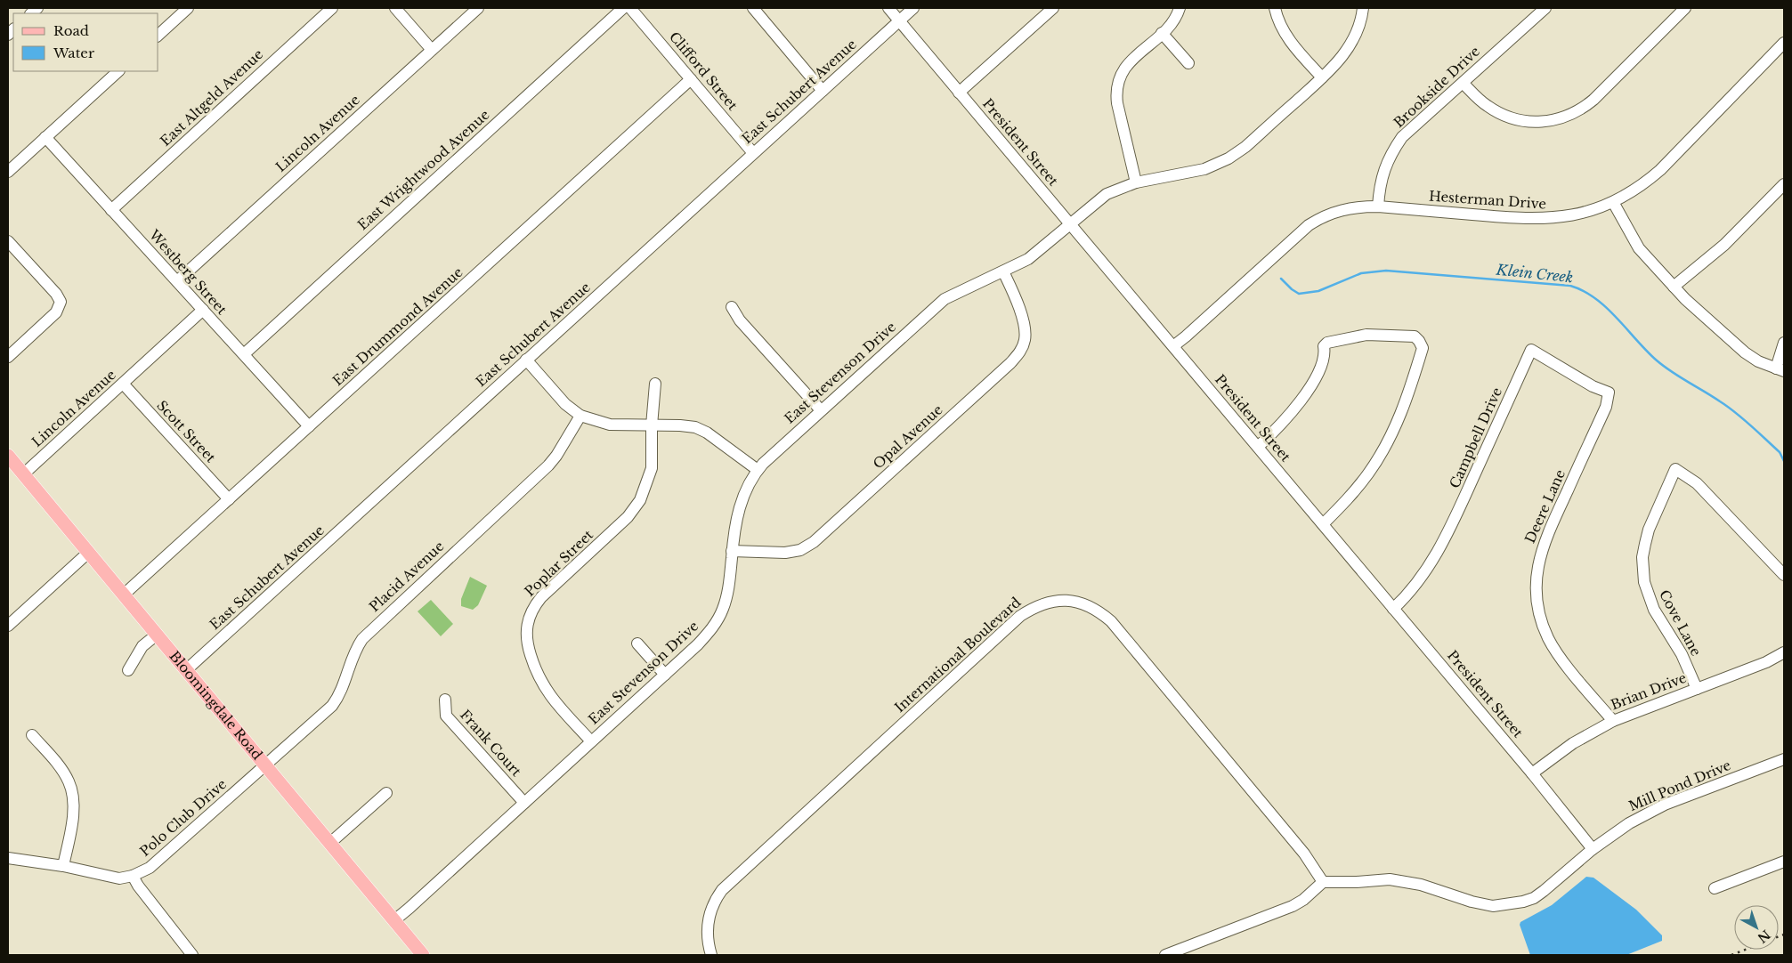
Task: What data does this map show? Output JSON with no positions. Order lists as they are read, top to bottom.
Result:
{
  "streets": {
    "main road": ["Bloomingdale Road"],
    "street": [
      "Clifford Street",
      "Brookside Drive",
      "East Schubert Avenue",
      "East Altgeld Avenue",
      "Lincoln Avenue",
      "President Street",
      "East Wrightwood Avenue",
      "Hesterman Drive",
      "Westberg Street",
      "East Drummond Avenue",
      "East Stevenson Drive",
      "Scott Street",
      "Opal Avenue",
      "Campbell Drive",
      "Deere Lane",
      "Poplar Street",
      "Placid Avenue",
      "Cove Lane",
      "International Boulevard",
      "Brian Drive",
      "Frank Court",
      "Mill Pond Drive",
      "Polo Club Drive"
    ]
  },
  "crossings": [
    ["Clifford Street", "East Schubert Avenue"],
    ["Clifford Street", "East Drummond Avenue"],
    ["Brookside Drive", "Hesterman Drive"],
    ["East Schubert Avenue", "President Street"],
    ["East Schubert Avenue", "Bloomingdale Road"],
    ["East Altgeld Avenue", "Westberg Street"],
    ["Lincoln Avenue", "Westberg Street"],
    ["Lincoln Avenue", "Scott Street"],
    ["Lincoln Avenue", "Bloomingdale Road"],
    ["President Street", "Hesterman Drive"],
    ["President Street", "East Stevenson Drive"],
    ["President Street", "Campbell Drive"],
    ["President Street", "Brian Drive"],
    ["President Street", "Mill Pond Drive"],
    ["East Wrightwood Avenue", "Westberg Street"],
    ["Westberg Street", "East Drummond Avenue"],
    ["East Drummond Avenue", "Scott Street"],
    ["East Drummond Avenue", "Bloomingdale Road"],
    ["East Stevenson Drive", "Opal Avenue"],
    ["East Stevenson Drive", "Poplar Street"],
    ["East Stevenson Drive", "Bloomingdale Road"],
    ["East Stevenson Drive", "Frank Court"],
    ["Campbell Drive", "Deere Lane"],
    ["Deere Lane", "Brian Drive"],
    ["Placid Avenue", "Bloomingdale Road"],
    ["Placid Avenue", "Polo Club Drive"],
    ["Cove Lane", "Brian Drive"],
    ["International Boulevard", "Mill Pond Drive"],
    ["Bloomingdale Road", "Polo Club Drive"]
  ],
  "water": ["Klein Creek"],
  "legend": ["Road", "Water"],
  "north": "bottom right"
}
